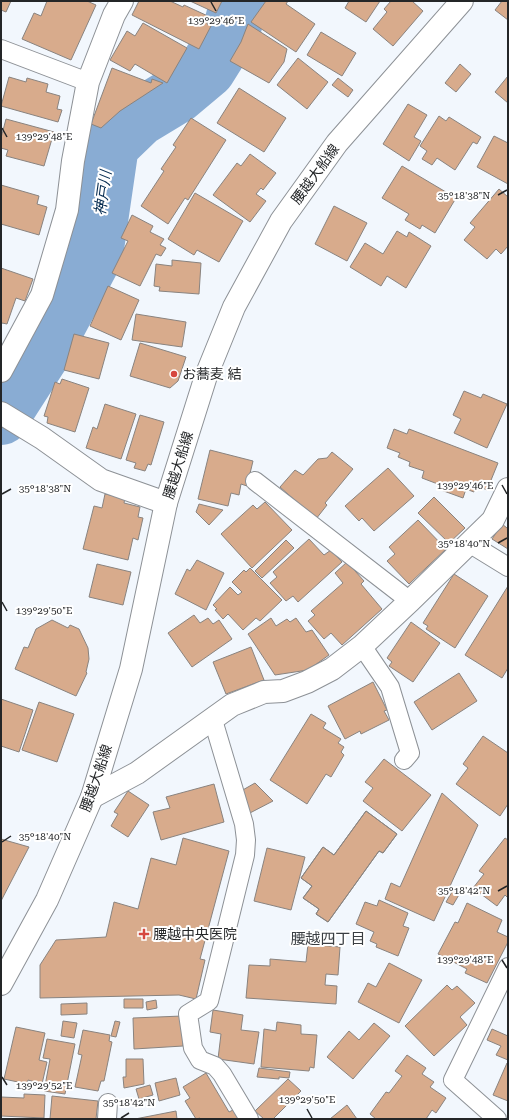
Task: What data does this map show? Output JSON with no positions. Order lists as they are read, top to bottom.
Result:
{
  "streets": {
    "street": ["腰越大船線"]
  },
  "districts": ["腰越四丁目"],
  "water": ["神戸川"],
  "places": {
    "other": ["お蕎麦 結"],
    "health": ["腰越中央医院"]
  },
  "coordinates": [
    "139°29'46\"E",
    "139°29'48\"E",
    "35°18'38\"N",
    "35°18'40\"N",
    "139°29'50\"E",
    "35°18'42\"N",
    "139°29'52\"E"
  ]
}
